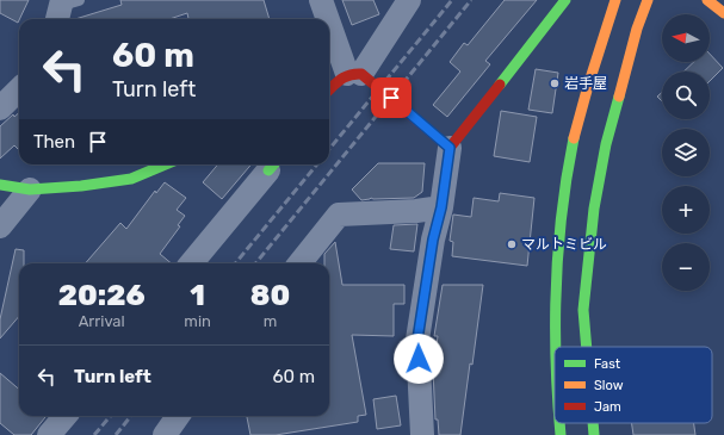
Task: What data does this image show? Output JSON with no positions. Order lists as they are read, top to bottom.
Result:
{
  "places": ["岩手屋", "マルトミビル"],
  "legend": ["Fast", "Slow", "Jam"],
  "north": "left",
  "page": {
    "map_buttons": ["+", "−"],
    "turn": ["60 m", "Turn left"],
    "then": "Then",
    "eta": [
      "20:26",
      "Arrival",
      "1",
      "min",
      "80",
      "m"
    ],
    "list": [
      {
        "name": "Turn left",
        "value": "60 m"
      }
    ]
  }
}
